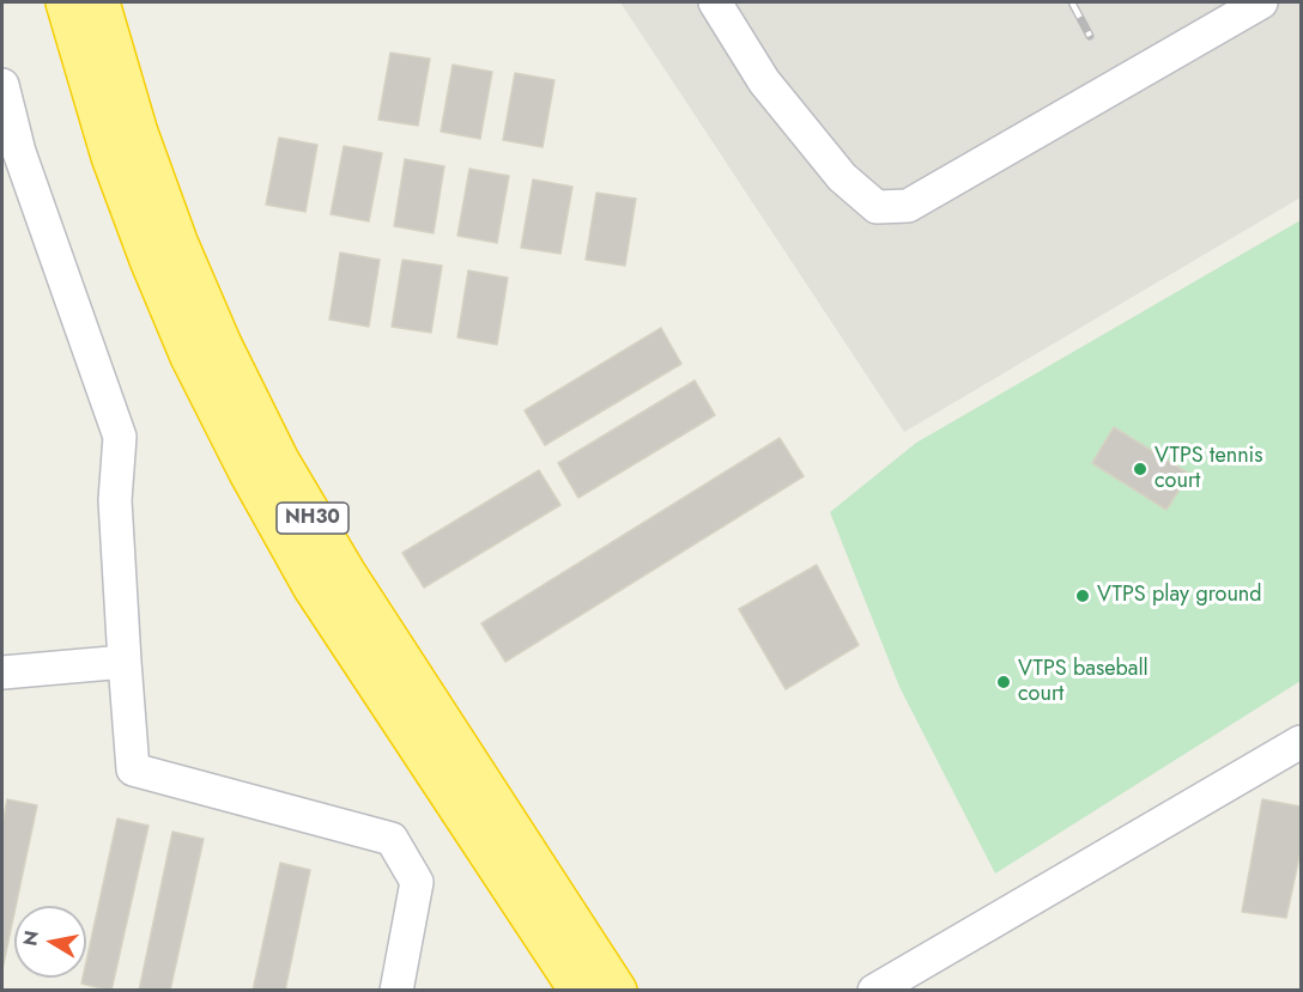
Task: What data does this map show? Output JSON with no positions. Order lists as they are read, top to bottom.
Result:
{
  "streets": {
    "highway": ["NH30"]
  },
  "places": ["VTPS tennis court", "VTPS play ground", "VTPS baseball court"],
  "north": "left"
}
